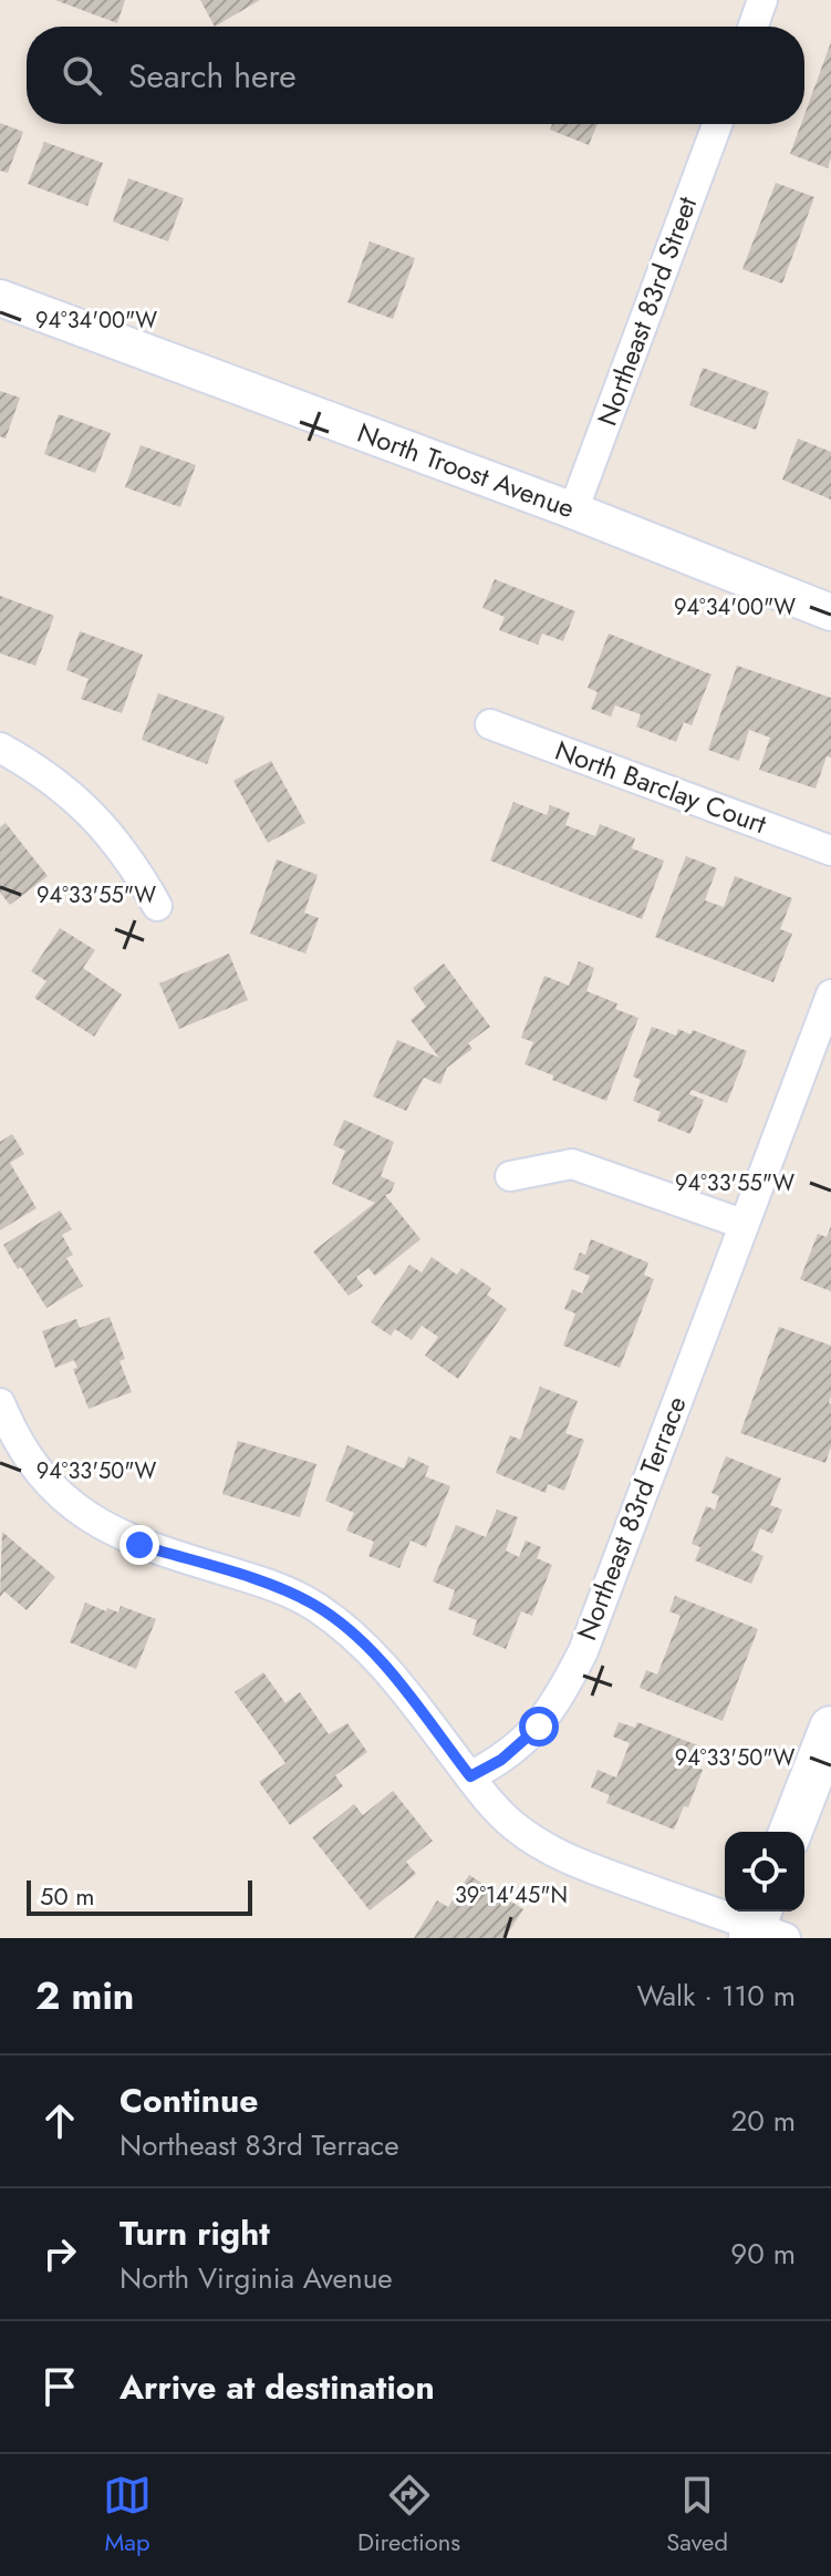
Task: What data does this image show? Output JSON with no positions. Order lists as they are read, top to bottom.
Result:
{
  "streets": {
    "street": [
      "Northeast 83rd Street",
      "North Troost Avenue",
      "North Barclay Court",
      "Northeast 83rd Terrace"
    ]
  },
  "crossings": [
    ["Northeast 83rd Street", "North Troost Avenue"]
  ],
  "scale_bar": "50 m",
  "page": {
    "search": "Search here",
    "scale": "50 m",
    "heading": ["2 min", "Walk · 110 m"],
    "list": [
      ["Continue", "Northeast 83rd Terrace", "20 m"],
      ["Turn right", "North Virginia Avenue", "90 m"],
      "Arrive at destination"
    ],
    "nav": ["Map", "Directions", "Saved"]
  },
  "coordinates": [
    "94°34'00\"W",
    "94°33'55\"W",
    "94°33'50\"W",
    "39°14'45\"N"
  ]
}
